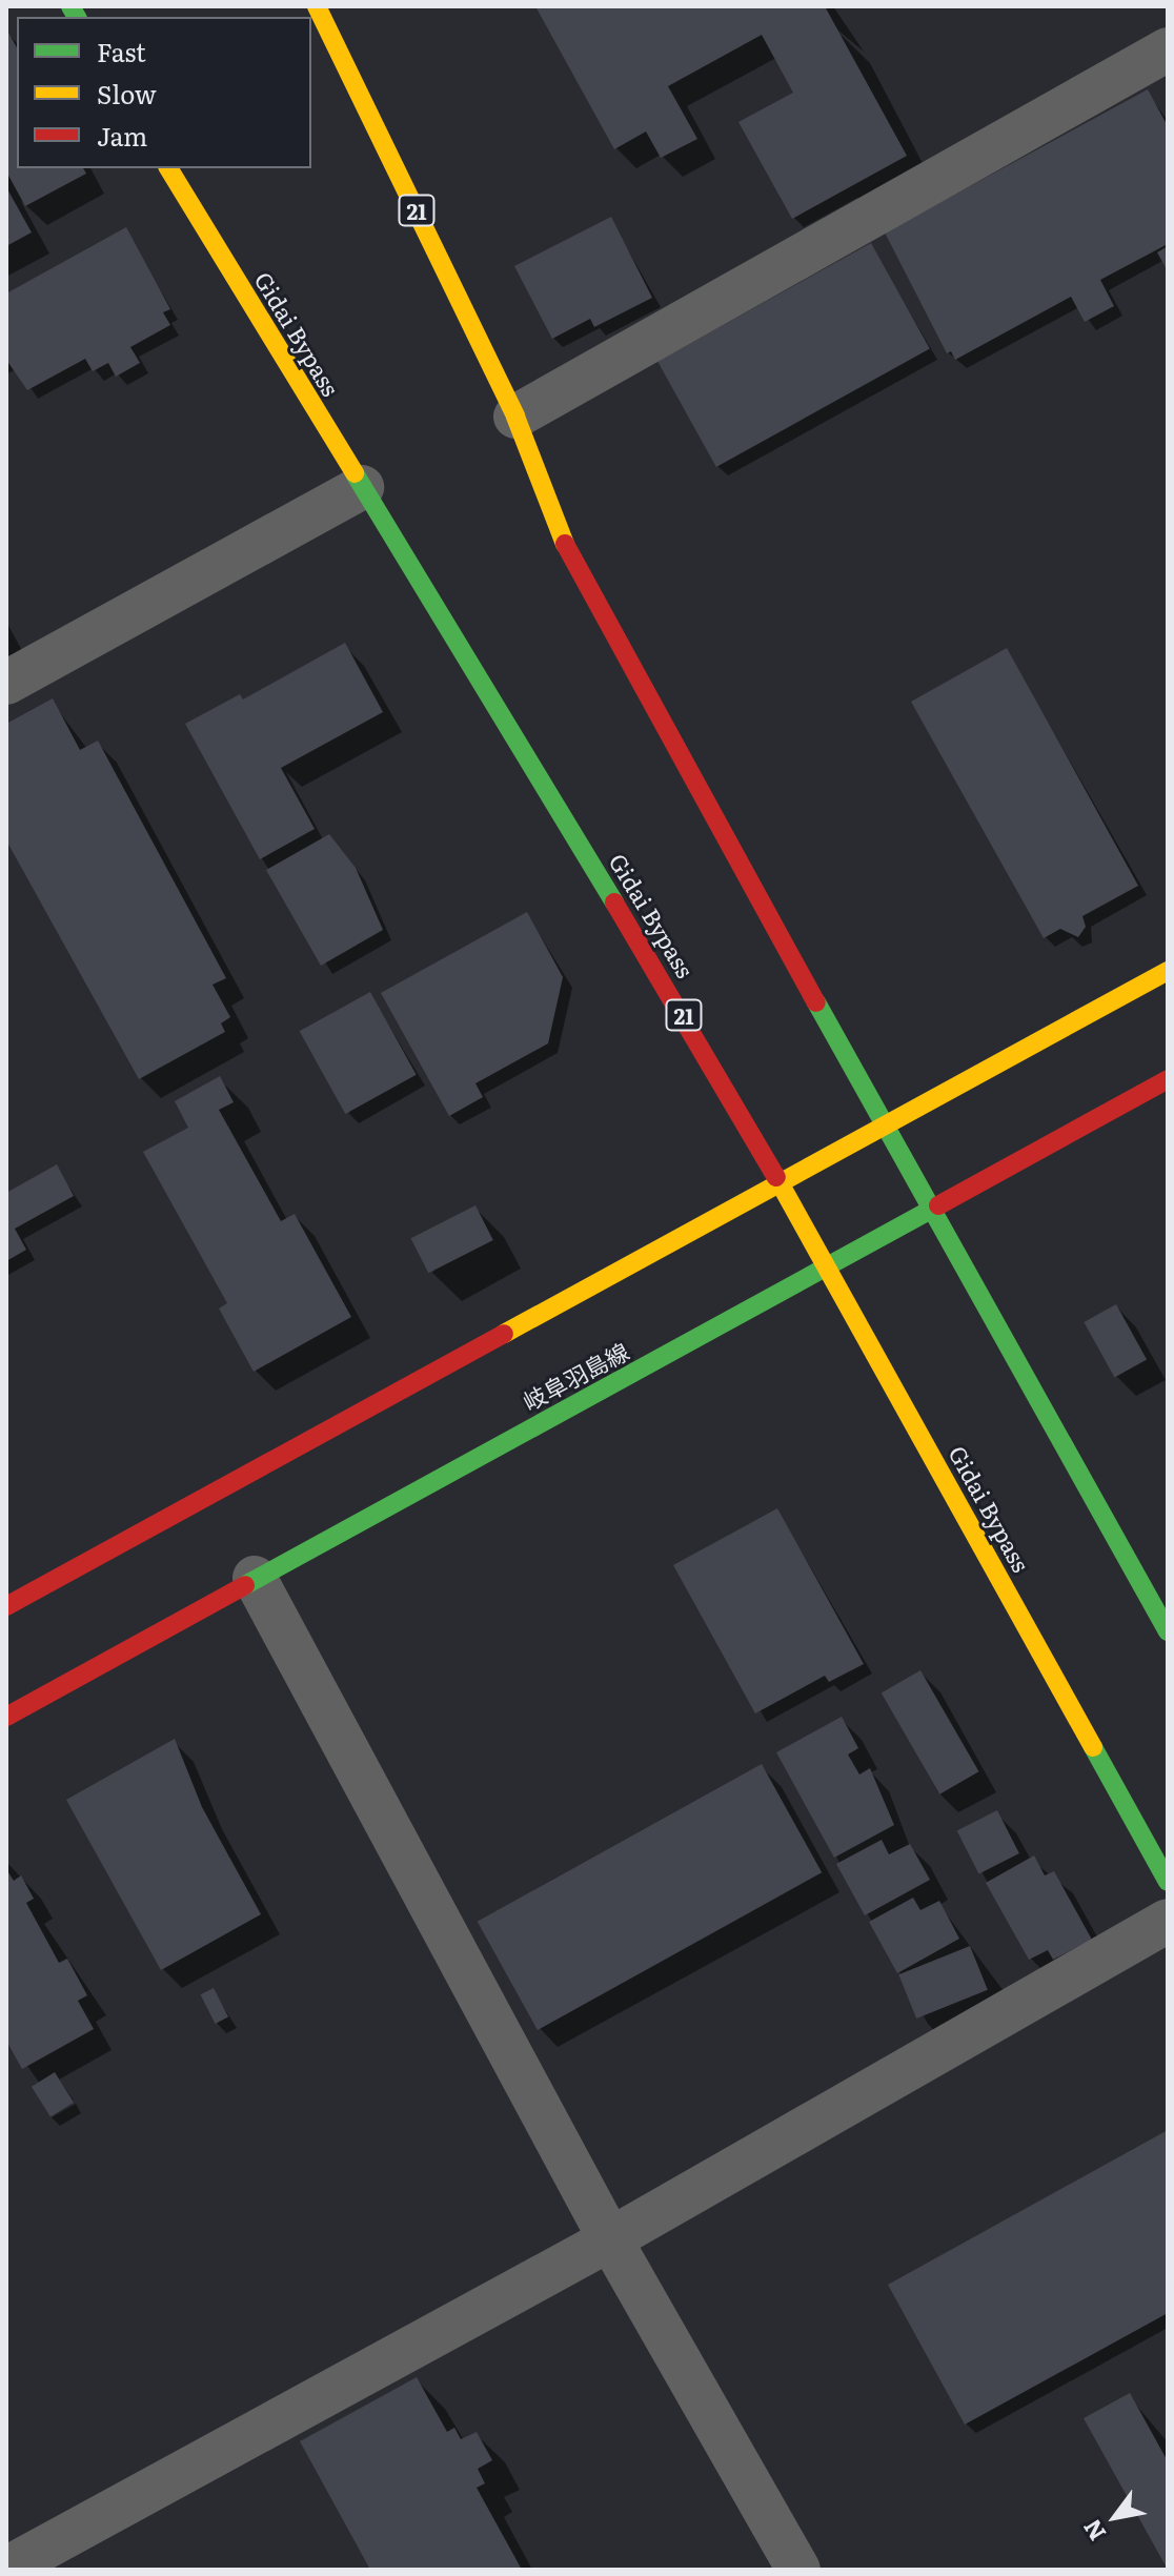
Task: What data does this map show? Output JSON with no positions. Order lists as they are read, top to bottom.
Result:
{
  "streets": {
    "main road": ["21", "Gidai Bypass", "岐阜羽島線"]
  },
  "crossings": [
    ["21", "岐阜羽島線"],
    ["Gidai Bypass", "岐阜羽島線"]
  ],
  "legend": ["Fast", "Slow", "Jam"],
  "north": "bottom left"
}
